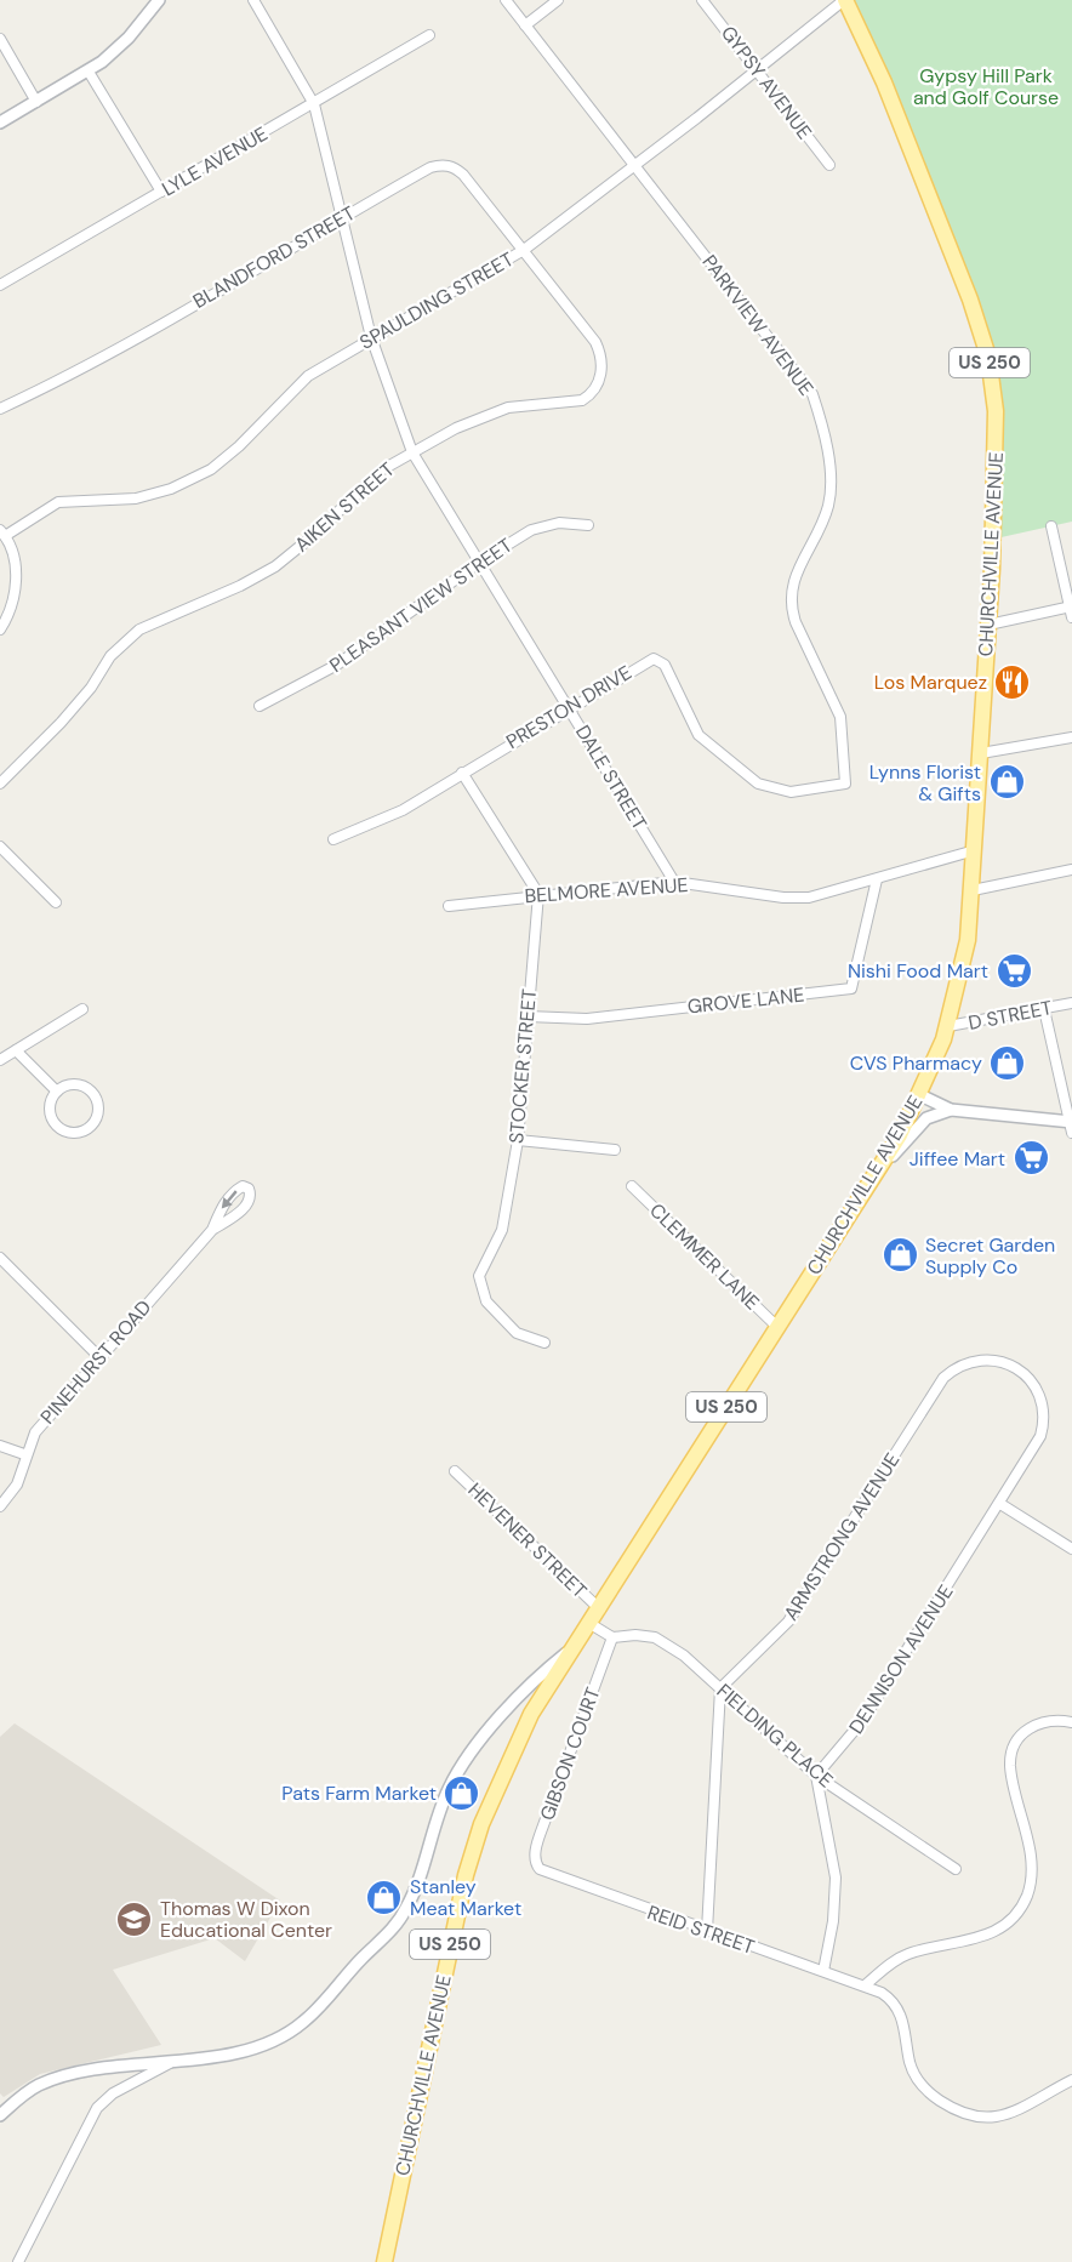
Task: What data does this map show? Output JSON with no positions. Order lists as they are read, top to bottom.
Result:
{
  "streets": {
    "main road": ["US 250", "CHURCHVILLE AVENUE"],
    "street": [
      "GYPSY AVENUE",
      "LYLE AVENUE",
      "BLANDFORD STREET",
      "SPAULDING STREET",
      "PARKVIEW AVENUE",
      "AIKEN STREET",
      "PLEASANT VIEW STREET",
      "PRESTON DRIVE",
      "DALE STREET",
      "BELMORE AVENUE",
      "GROVE LANE",
      "D STREET",
      "STOCKER STREET",
      "CLEMMER LANE",
      "PINEHURST ROAD",
      "ARMSTRONG AVENUE",
      "HEVENER STREET",
      "DENNISON AVENUE",
      "FIELDING PLACE",
      "GIBSON COURT",
      "REID STREET"
    ]
  },
  "crossings": [
    ["GYPSY AVENUE", "SPAULDING STREET"],
    ["LYLE AVENUE", "DALE STREET"],
    ["BLANDFORD STREET", "SPAULDING STREET"],
    ["BLANDFORD STREET", "AIKEN STREET"],
    ["BLANDFORD STREET", "DALE STREET"],
    ["SPAULDING STREET", "PARKVIEW AVENUE"],
    ["SPAULDING STREET", "AIKEN STREET"],
    ["SPAULDING STREET", "CHURCHVILLE AVENUE"],
    ["SPAULDING STREET", "DALE STREET"],
    ["PARKVIEW AVENUE", "PRESTON DRIVE"],
    ["AIKEN STREET", "DALE STREET"],
    ["CHURCHVILLE AVENUE", "BELMORE AVENUE"],
    ["CHURCHVILLE AVENUE", "D STREET"],
    ["CHURCHVILLE AVENUE", "CLEMMER LANE"],
    ["CHURCHVILLE AVENUE", "HEVENER STREET"],
    ["PLEASANT VIEW STREET", "DALE STREET"],
    ["PRESTON DRIVE", "DALE STREET"],
    ["DALE STREET", "BELMORE AVENUE"],
    ["BELMORE AVENUE", "GROVE LANE"],
    ["BELMORE AVENUE", "STOCKER STREET"],
    ["GROVE LANE", "STOCKER STREET"],
    ["ARMSTRONG AVENUE", "DENNISON AVENUE"],
    ["ARMSTRONG AVENUE", "FIELDING PLACE"],
    ["DENNISON AVENUE", "FIELDING PLACE"],
    ["FIELDING PLACE", "GIBSON COURT"],
    ["GIBSON COURT", "REID STREET"]
  ],
  "parks": ["Gypsy Hill Park and Golf Course"],
  "places": {
    "restaurant": ["Los Marquez"],
    "shop": [
      "Lynns Florist & Gifts",
      "CVS Pharmacy",
      "Secret Garden Supply Co",
      "Pats Farm Market",
      "Stanley Meat Market"
    ],
    "supermarket": ["Nishi Food Mart", "Jiffee Mart"],
    "school or university": ["Thomas W Dixon Educational Center"]
  }
}
